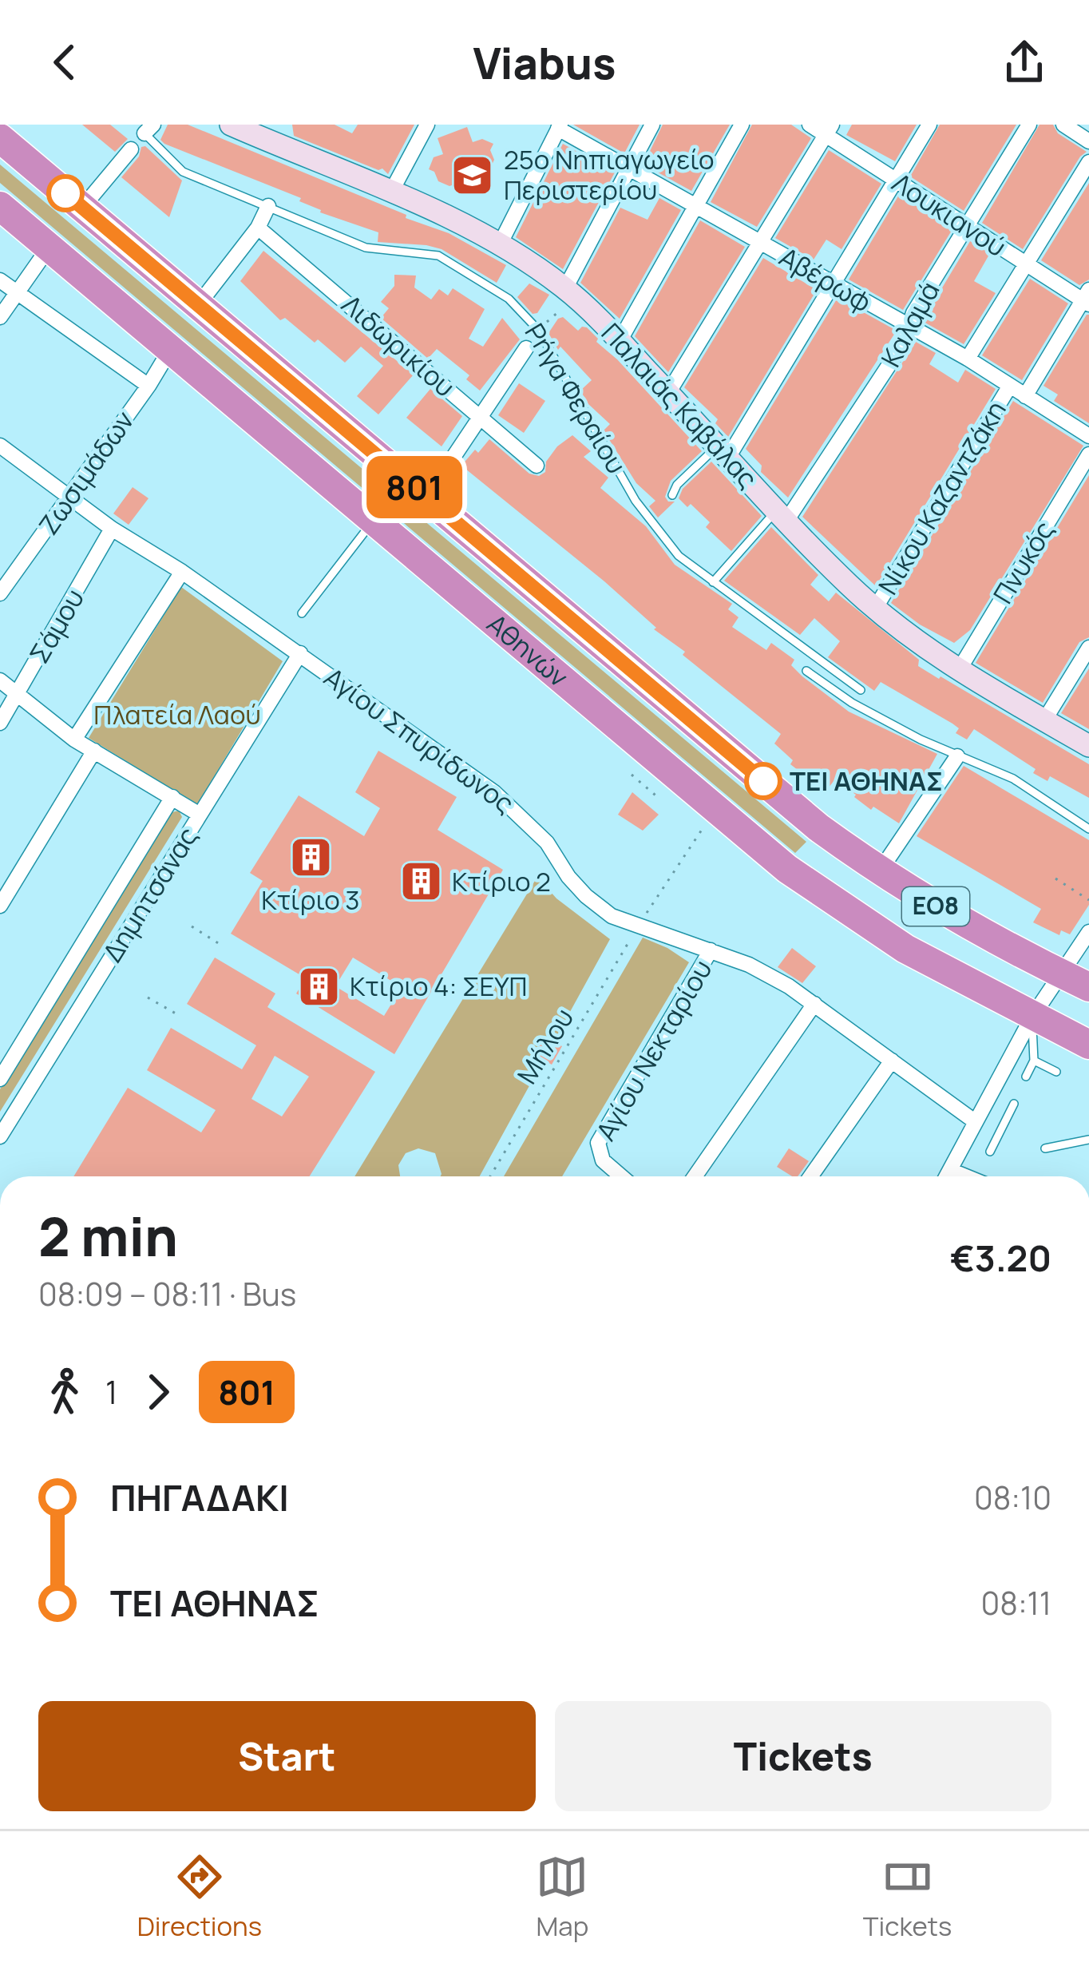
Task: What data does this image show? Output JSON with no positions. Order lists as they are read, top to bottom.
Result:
{
  "streets": {
    "highway": ["Αθηνών", "ΕΟ8"],
    "street": [
      "Λουκιανού",
      "Αβέρωφ",
      "Καλαμά",
      "Λιδωρικίου",
      "Παλαιάς Καβάλας",
      "Ζωσιμάδων",
      "Νίκου Καζαντζάκη",
      "Πνυκός",
      "Σάμου",
      "Αγίου Σπυρίδωνος",
      "Δημητσάνας",
      "Αγίου Νεκταρίου"
    ],
    "lane": ["Ρήγα Φεραίου"],
    "path": ["Μήλου"]
  },
  "crossings": [
    ["Λουκιανού", "Καλαμά"],
    ["Λουκιανού", "Νίκου Καζαντζάκη"],
    ["Αβέρωφ", "Καλαμά"],
    ["Αβέρωφ", "Νίκου Καζαντζάκη"],
    ["Καλαμά", "Παλαιάς Καβάλας"],
    ["Παλαιάς Καβάλας", "Νίκου Καζαντζάκη"],
    ["Παλαιάς Καβάλας", "Πνυκός"],
    ["Ζωσιμάδων", "Αθηνών"],
    ["Ζωσιμάδων", "Αγίου Σπυρίδωνος"],
    ["Σάμου", "Αγίου Σπυρίδωνος"],
    ["Αθηνών", "Μήλου"],
    ["Αγίου Σπυρίδωνος", "Δημητσάνας"],
    ["Αγίου Σπυρίδωνος", "Μήλου"],
    ["Αγίου Σπυρίδωνος", "Αγίου Νεκταρίου"]
  ],
  "parks": ["Πλατεία Λαού"],
  "places": {
    "school or university": ["25ο Νηπιαγωγείο Περιστερίου"],
    "other": ["ΤΕΙ ΑΘΗΝΑΣ"],
    "building": ["Κτίριο 3", "Κτίριο 2", "Κτίριο 4: ΣΕΥΠ"]
  },
  "lines": ["bus line 801"],
  "page": {
    "header": "Viabus",
    "on_map": "801",
    "heading": ["2 min", "08:09 – 08:11 · Bus", "€3.20"],
    "legs": ["1", "801"],
    "list": [
      {
        "name": "ΠΗΓΑΔΑΚΙ",
        "value": "08:10"
      },
      {
        "name": "ΤΕΙ ΑΘΗΝΑΣ",
        "value": "08:11"
      }
    ],
    "buttons": ["Start", "Tickets"],
    "tabs": ["Directions", "Map", "Tickets"]
  }
}
